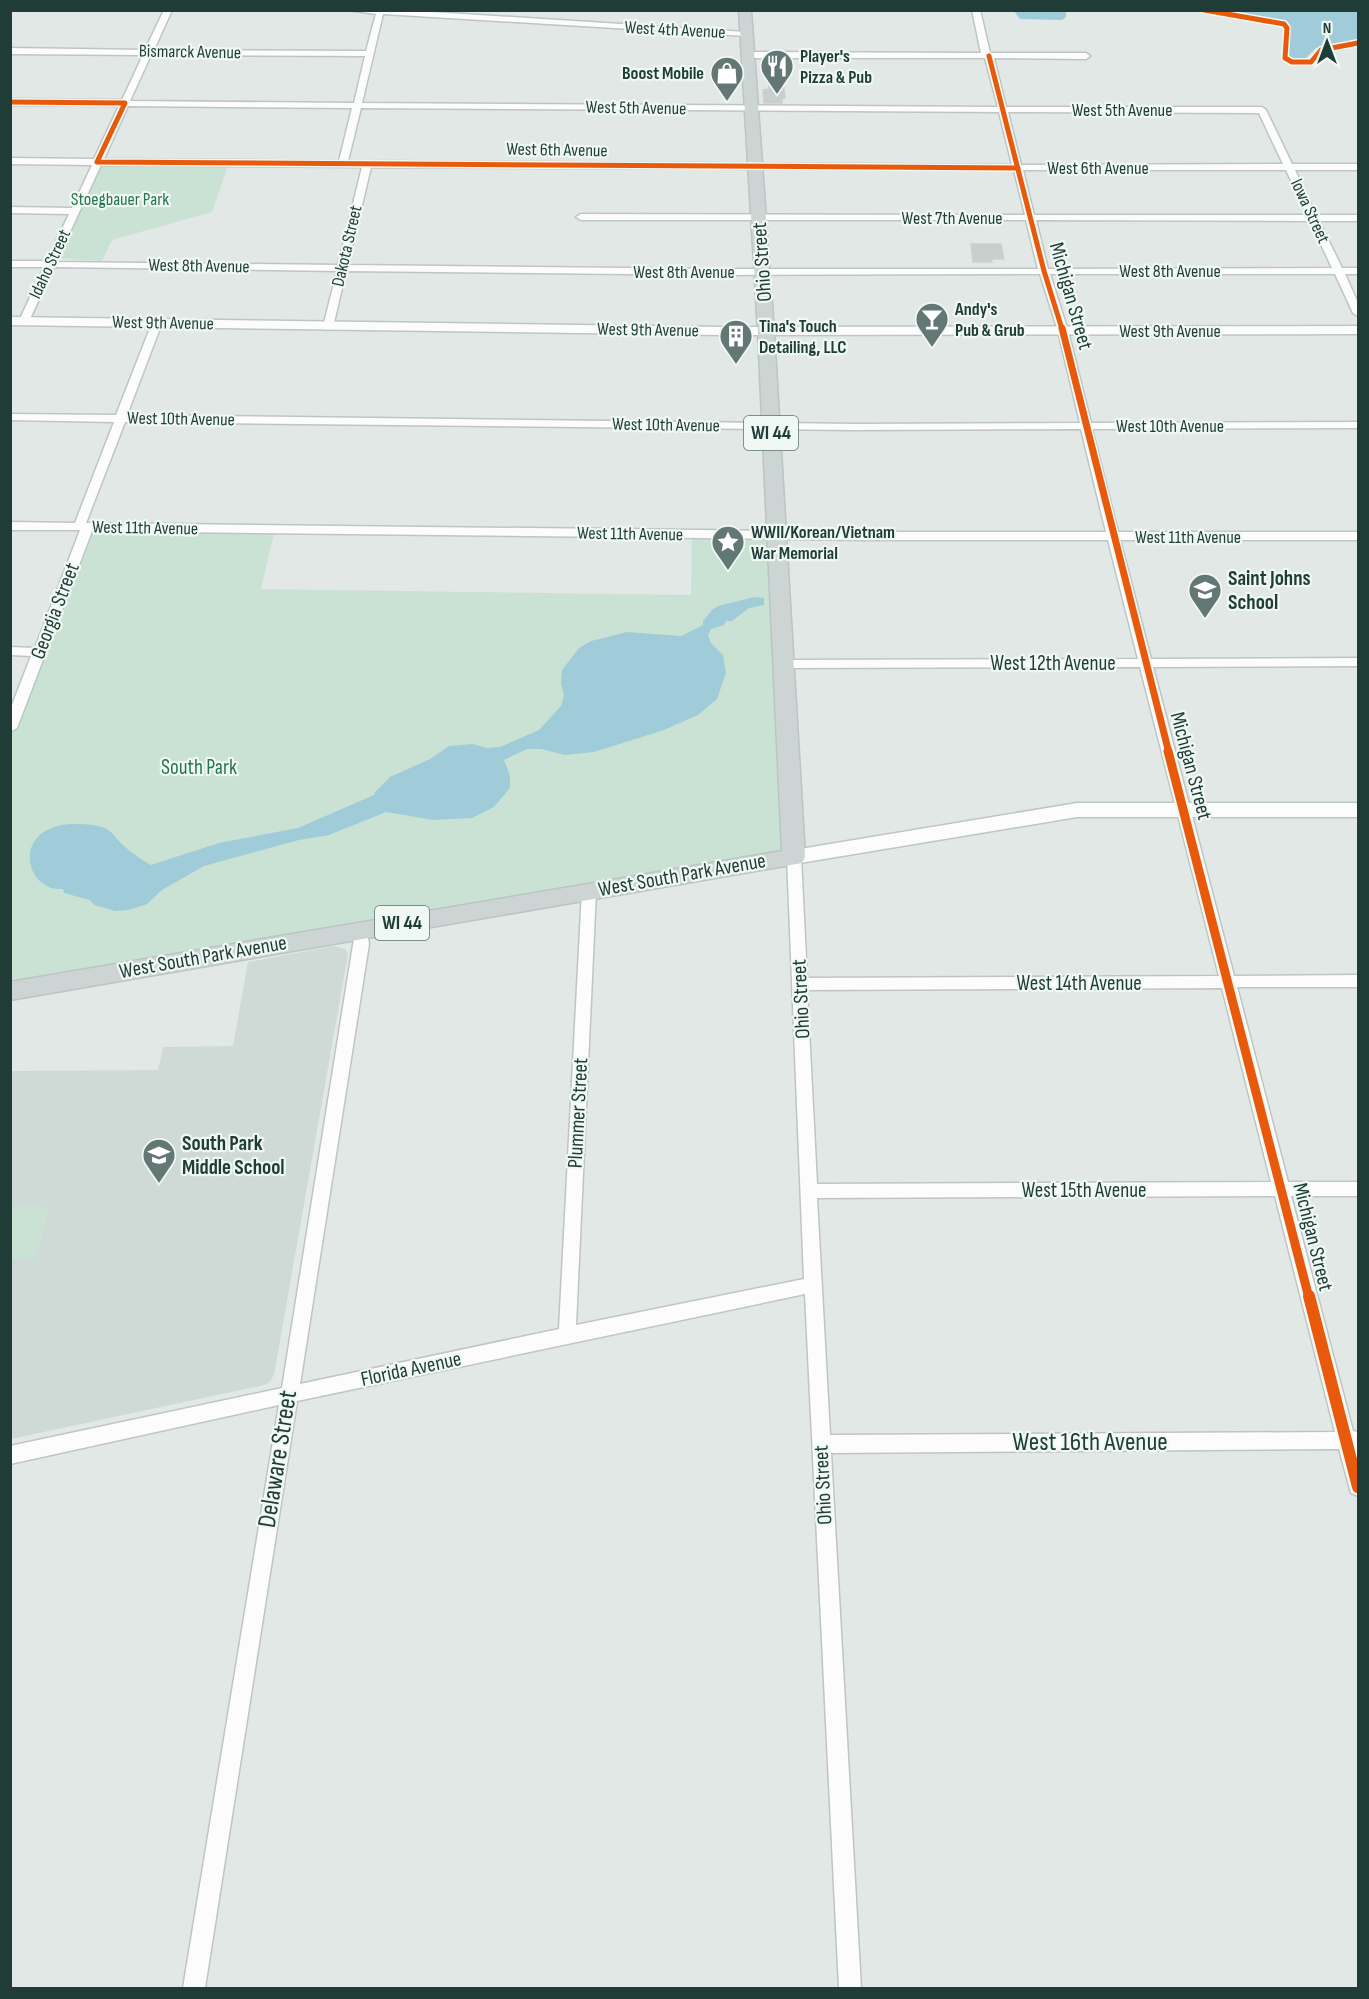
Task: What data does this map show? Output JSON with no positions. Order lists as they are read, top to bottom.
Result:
{
  "streets": {
    "main road": [
      "Ohio Street",
      "West 9th Avenue",
      "WI 44",
      "West South Park Avenue"
    ],
    "street": [
      "West 4th Avenue",
      "Bismarck Avenue",
      "West 5th Avenue",
      "West 6th Avenue",
      "Iowa Street",
      "West 7th Avenue",
      "Dakota Street",
      "Idaho Street",
      "West 8th Avenue",
      "Michigan Street",
      "West 10th Avenue",
      "West 11th Avenue",
      "Georgia Street",
      "West 12th Avenue",
      "West 14th Avenue",
      "Plummer Street",
      "West 15th Avenue",
      "Florida Avenue",
      "West 16th Avenue",
      "Delaware Street"
    ]
  },
  "crossings": [
    ["West 4th Avenue", "Ohio Street"],
    ["West 4th Avenue", "Michigan Street"],
    ["Bismarck Avenue", "Idaho Street"],
    ["West 5th Avenue", "Iowa Street"],
    ["West 5th Avenue", "Ohio Street"],
    ["West 5th Avenue", "Idaho Street"],
    ["West 5th Avenue", "Michigan Street"],
    ["West 6th Avenue", "Iowa Street"],
    ["West 6th Avenue", "Dakota Street"],
    ["West 6th Avenue", "Ohio Street"],
    ["West 6th Avenue", "Idaho Street"],
    ["West 6th Avenue", "Michigan Street"],
    ["Iowa Street", "West 7th Avenue"],
    ["Iowa Street", "West 8th Avenue"],
    ["West 7th Avenue", "Ohio Street"],
    ["West 7th Avenue", "Michigan Street"],
    ["Dakota Street", "West 8th Avenue"],
    ["Dakota Street", "West 9th Avenue"],
    ["Ohio Street", "West 8th Avenue"],
    ["Ohio Street", "West 9th Avenue"],
    ["Ohio Street", "West 10th Avenue"],
    ["Ohio Street", "West 11th Avenue"],
    ["Ohio Street", "West 12th Avenue"],
    ["Ohio Street", "West South Park Avenue"],
    ["Ohio Street", "West 14th Avenue"],
    ["Ohio Street", "West 15th Avenue"],
    ["Ohio Street", "Florida Avenue"],
    ["Ohio Street", "West 16th Avenue"],
    ["Idaho Street", "West 8th Avenue"],
    ["Idaho Street", "West 9th Avenue"],
    ["West 8th Avenue", "Michigan Street"],
    ["Michigan Street", "West 9th Avenue"],
    ["Michigan Street", "West 10th Avenue"],
    ["Michigan Street", "West 11th Avenue"],
    ["Michigan Street", "West 12th Avenue"],
    ["Michigan Street", "West South Park Avenue"],
    ["Michigan Street", "West 14th Avenue"],
    ["Michigan Street", "West 15th Avenue"],
    ["Michigan Street", "West 16th Avenue"],
    ["West 9th Avenue", "Georgia Street"],
    ["West 10th Avenue", "Georgia Street"],
    ["West 11th Avenue", "Georgia Street"],
    ["West South Park Avenue", "Plummer Street"],
    ["West South Park Avenue", "Delaware Street"],
    ["Plummer Street", "Florida Avenue"],
    ["Florida Avenue", "Delaware Street"]
  ],
  "parks": ["Stoegbauer Park", "South Park"],
  "places": {
    "restaurant": ["Player's Pizza & Pub"],
    "shop": ["Boost Mobile"],
    "bar": ["Andy's Pub & Grub"],
    "building": ["Tina's Touch Detailing, LLC"],
    "place": ["WWII/Korean/Vietnam War Memorial"],
    "school or university": ["Saint Johns School", "South Park Middle School"]
  },
  "north": "top"
}
